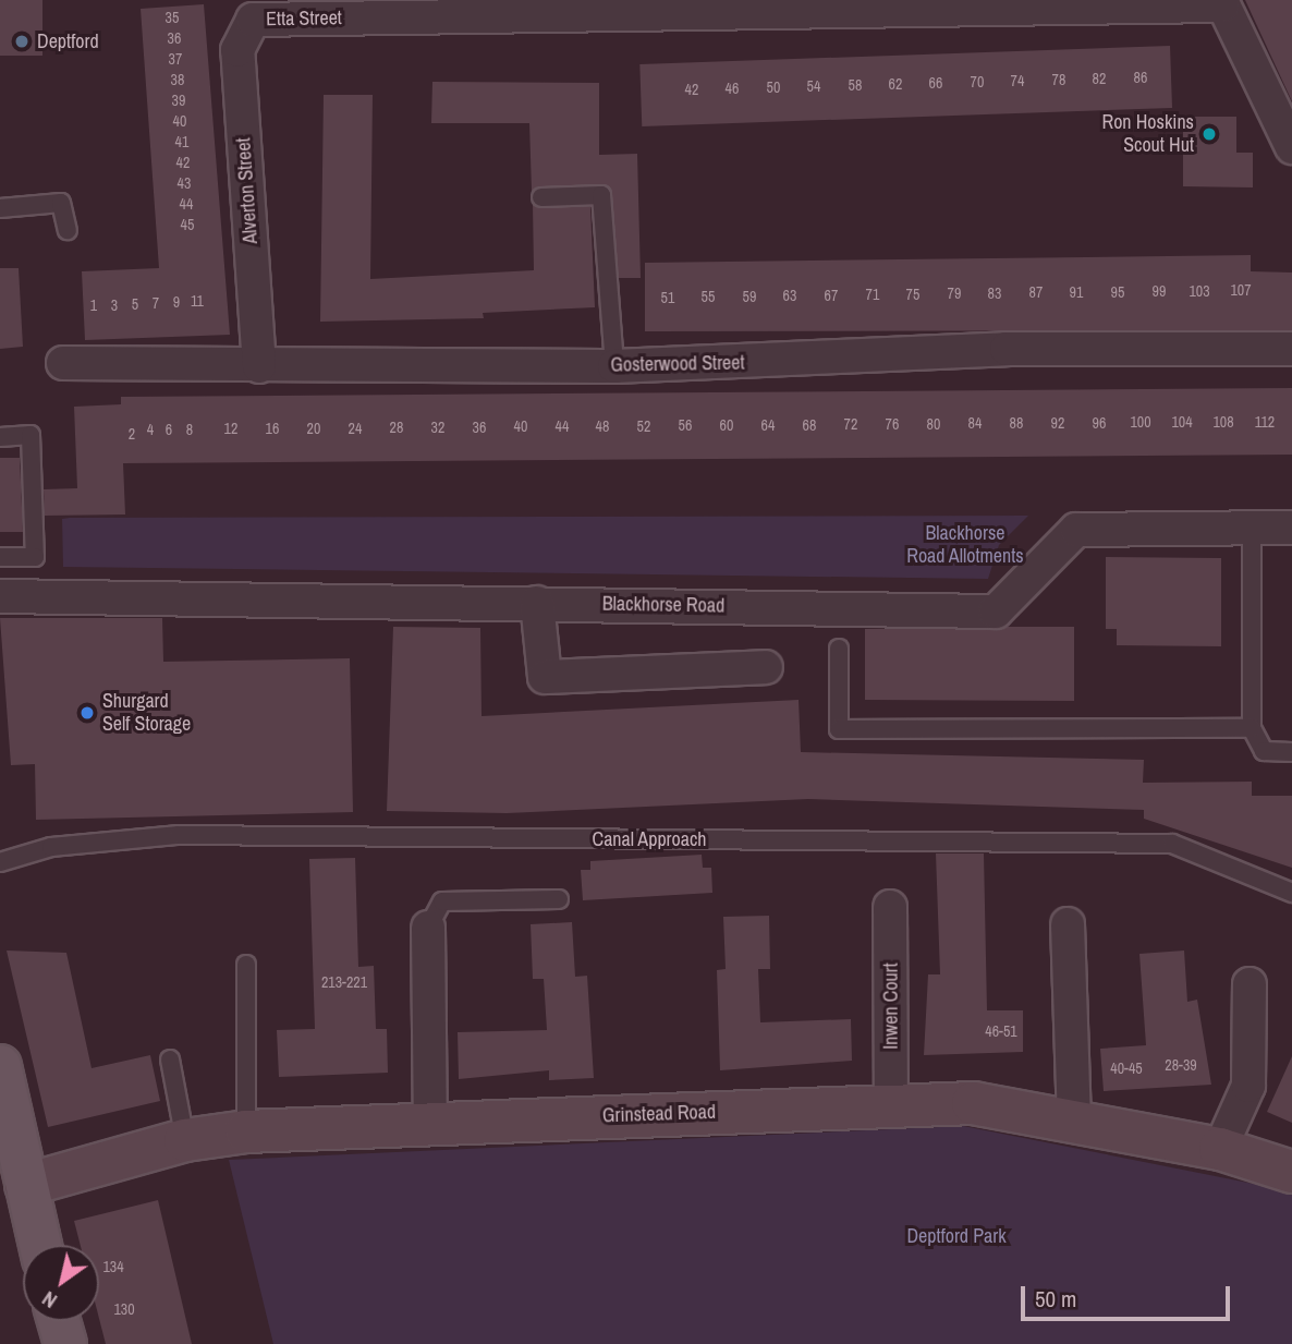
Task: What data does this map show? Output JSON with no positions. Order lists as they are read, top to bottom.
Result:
{
  "streets": {
    "street": [
      "Etta Street",
      "Alverton Street",
      "Gosterwood Street",
      "Blackhorse Road",
      "Inwen Court",
      "Grinstead Road"
    ],
    "lane": ["Canal Approach"]
  },
  "crossings": [
    ["Etta Street", "Alverton Street"],
    ["Alverton Street", "Gosterwood Street"],
    ["Inwen Court", "Grinstead Road"]
  ],
  "parks": ["Blackhorse Road Allotments", "Deptford Park"],
  "places": ["Deptford", "Ron Hoskins Scout Hut", "Shurgard Self Storage"],
  "house_numbers": [
    "35",
    "36",
    "37",
    "86",
    "82",
    "38",
    "78",
    "74",
    "70",
    "66",
    "62",
    "58",
    "54",
    "50",
    "46",
    "42",
    "39",
    "40",
    "41",
    "42",
    "43",
    "44",
    "45",
    "107",
    "99",
    "103",
    "87",
    "91",
    "95",
    "79",
    "83",
    "71",
    "75",
    "63",
    "67",
    "55",
    "59",
    "51",
    "11",
    "9",
    "7",
    "5",
    "1",
    "3",
    "100",
    "104",
    "108",
    "112",
    "84",
    "88",
    "92",
    "96",
    "72",
    "76",
    "80",
    "56",
    "60",
    "64",
    "68",
    "40",
    "44",
    "48",
    "52",
    "28",
    "32",
    "36",
    "12",
    "16",
    "20",
    "24",
    "4",
    "6",
    "8",
    "2",
    "213-221",
    "46-51",
    "28-39",
    "40-45",
    "134",
    "130"
  ],
  "scale_bar": "50 m",
  "north": "bottom left"
}
